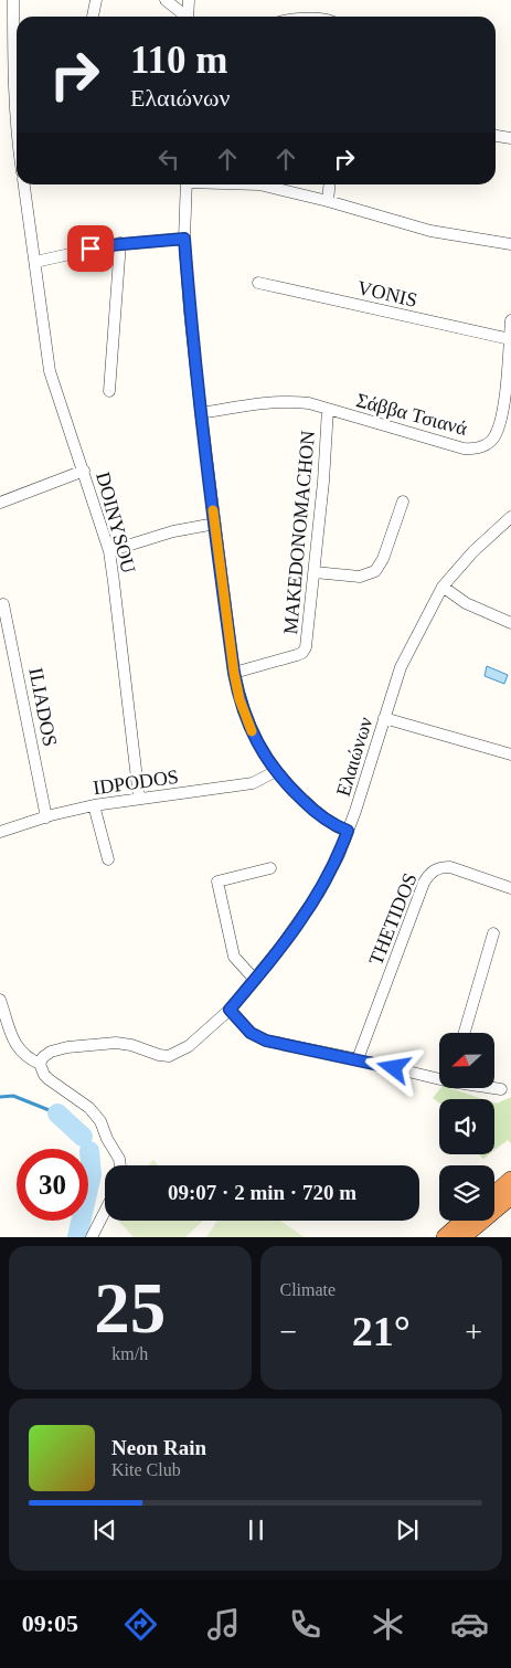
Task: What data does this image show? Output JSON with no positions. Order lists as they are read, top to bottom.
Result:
{
  "streets": {
    "street": [
      "VONIS",
      "Σάββα Τσιανά",
      "DOINYSOU",
      "MAKEDONOMACHON",
      "ILIADOS",
      "Ελαιώνων",
      "IDPODOS",
      "THETIDOS"
    ]
  },
  "crossings": [
    ["VONIS", "Σάββα Τσιανά"],
    ["Σάββα Τσιανά", "MAKEDONOMACHON"],
    ["DOINYSOU", "IDPODOS"],
    ["ILIADOS", "IDPODOS"]
  ],
  "north": "left",
  "page": {
    "turn": ["110 m", "Ελαιώνων"],
    "limit": "30",
    "trip": "09:07 · 2 min · 720 m",
    "tile": [
      ["25", "km/h"],
      "Climate"
    ],
    "heat": ["−", "21°", "+"],
    "song": ["Neon Rain", "Kite Club"],
    "tabs": "09:05"
  }
}
